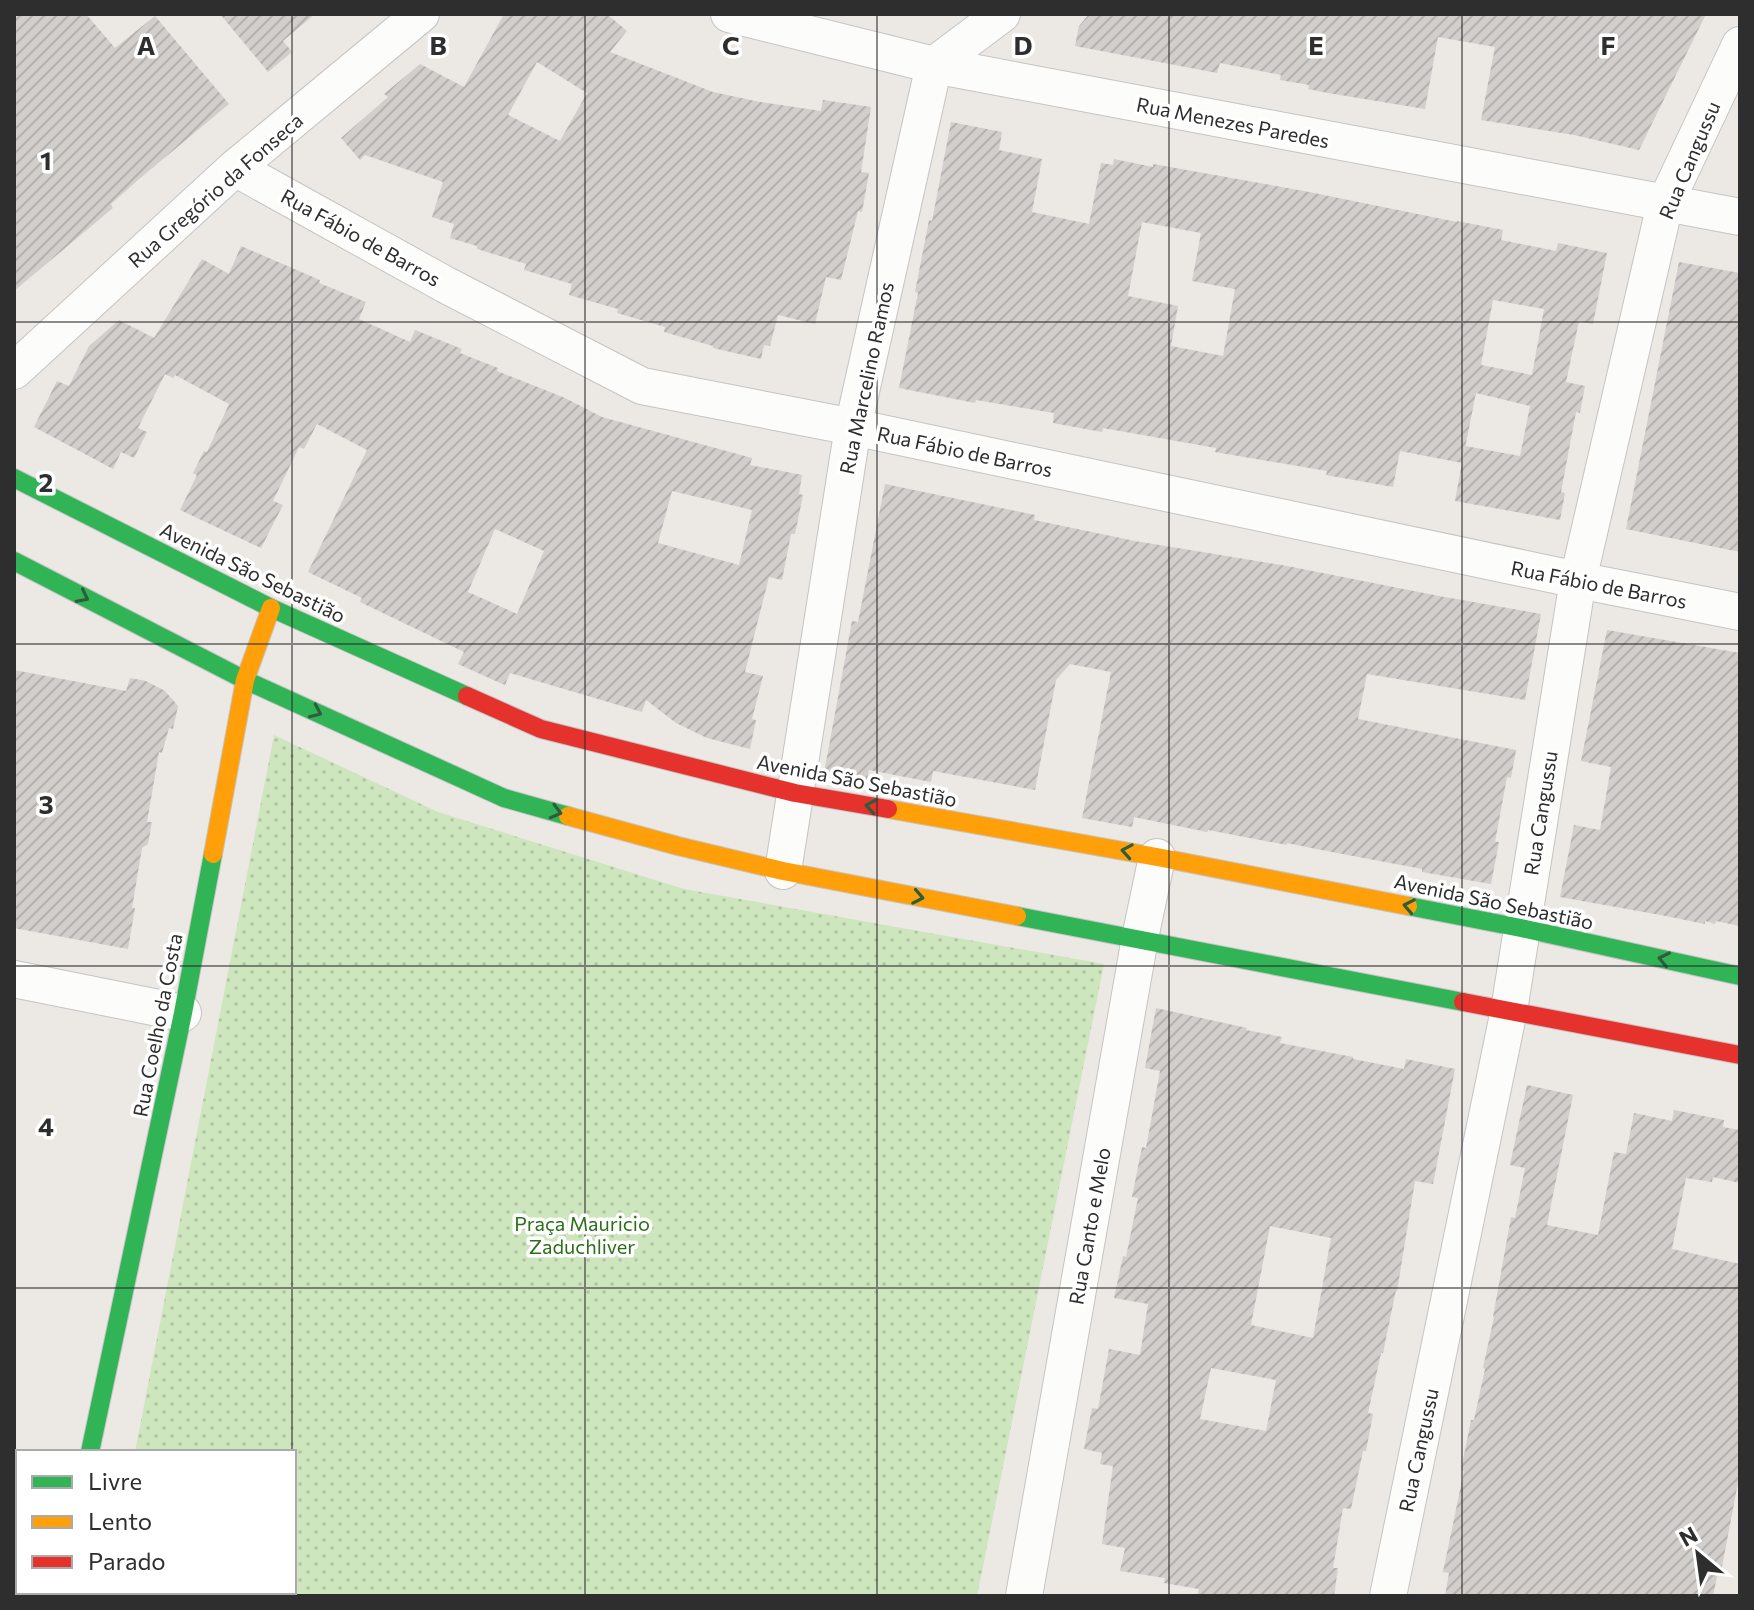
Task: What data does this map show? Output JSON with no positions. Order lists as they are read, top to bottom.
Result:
{
  "streets": {
    "street": [
      "Rua Menezes Paredes",
      "Rua Cangussu",
      "Rua Gregório da Fonseca",
      "Rua Fábio de Barros",
      "Rua Marcelino Ramos",
      "Avenida São Sebastião",
      "Rua Coelho da Costa",
      "Rua Canto e Melo"
    ]
  },
  "crossings": [
    ["Rua Menezes Paredes", "Rua Cangussu"],
    ["Rua Menezes Paredes", "Rua Marcelino Ramos"],
    ["Rua Cangussu", "Rua Fábio de Barros"],
    ["Rua Cangussu", "Avenida São Sebastião"],
    ["Rua Gregório da Fonseca", "Rua Fábio de Barros"],
    ["Rua Fábio de Barros", "Rua Marcelino Ramos"],
    ["Rua Marcelino Ramos", "Avenida São Sebastião"],
    ["Avenida São Sebastião", "Rua Coelho da Costa"],
    ["Avenida São Sebastião", "Rua Canto e Melo"]
  ],
  "parks": ["Praça Mauricio Zaduchliver"],
  "legend": ["Livre", "Lento", "Parado"],
  "north": "top left",
  "grid": {
    "columns": [
      "A",
      "B",
      "C",
      "D",
      "E",
      "F"
    ],
    "rows": [
      "1",
      "2",
      "3",
      "4"
    ]
  }
}
